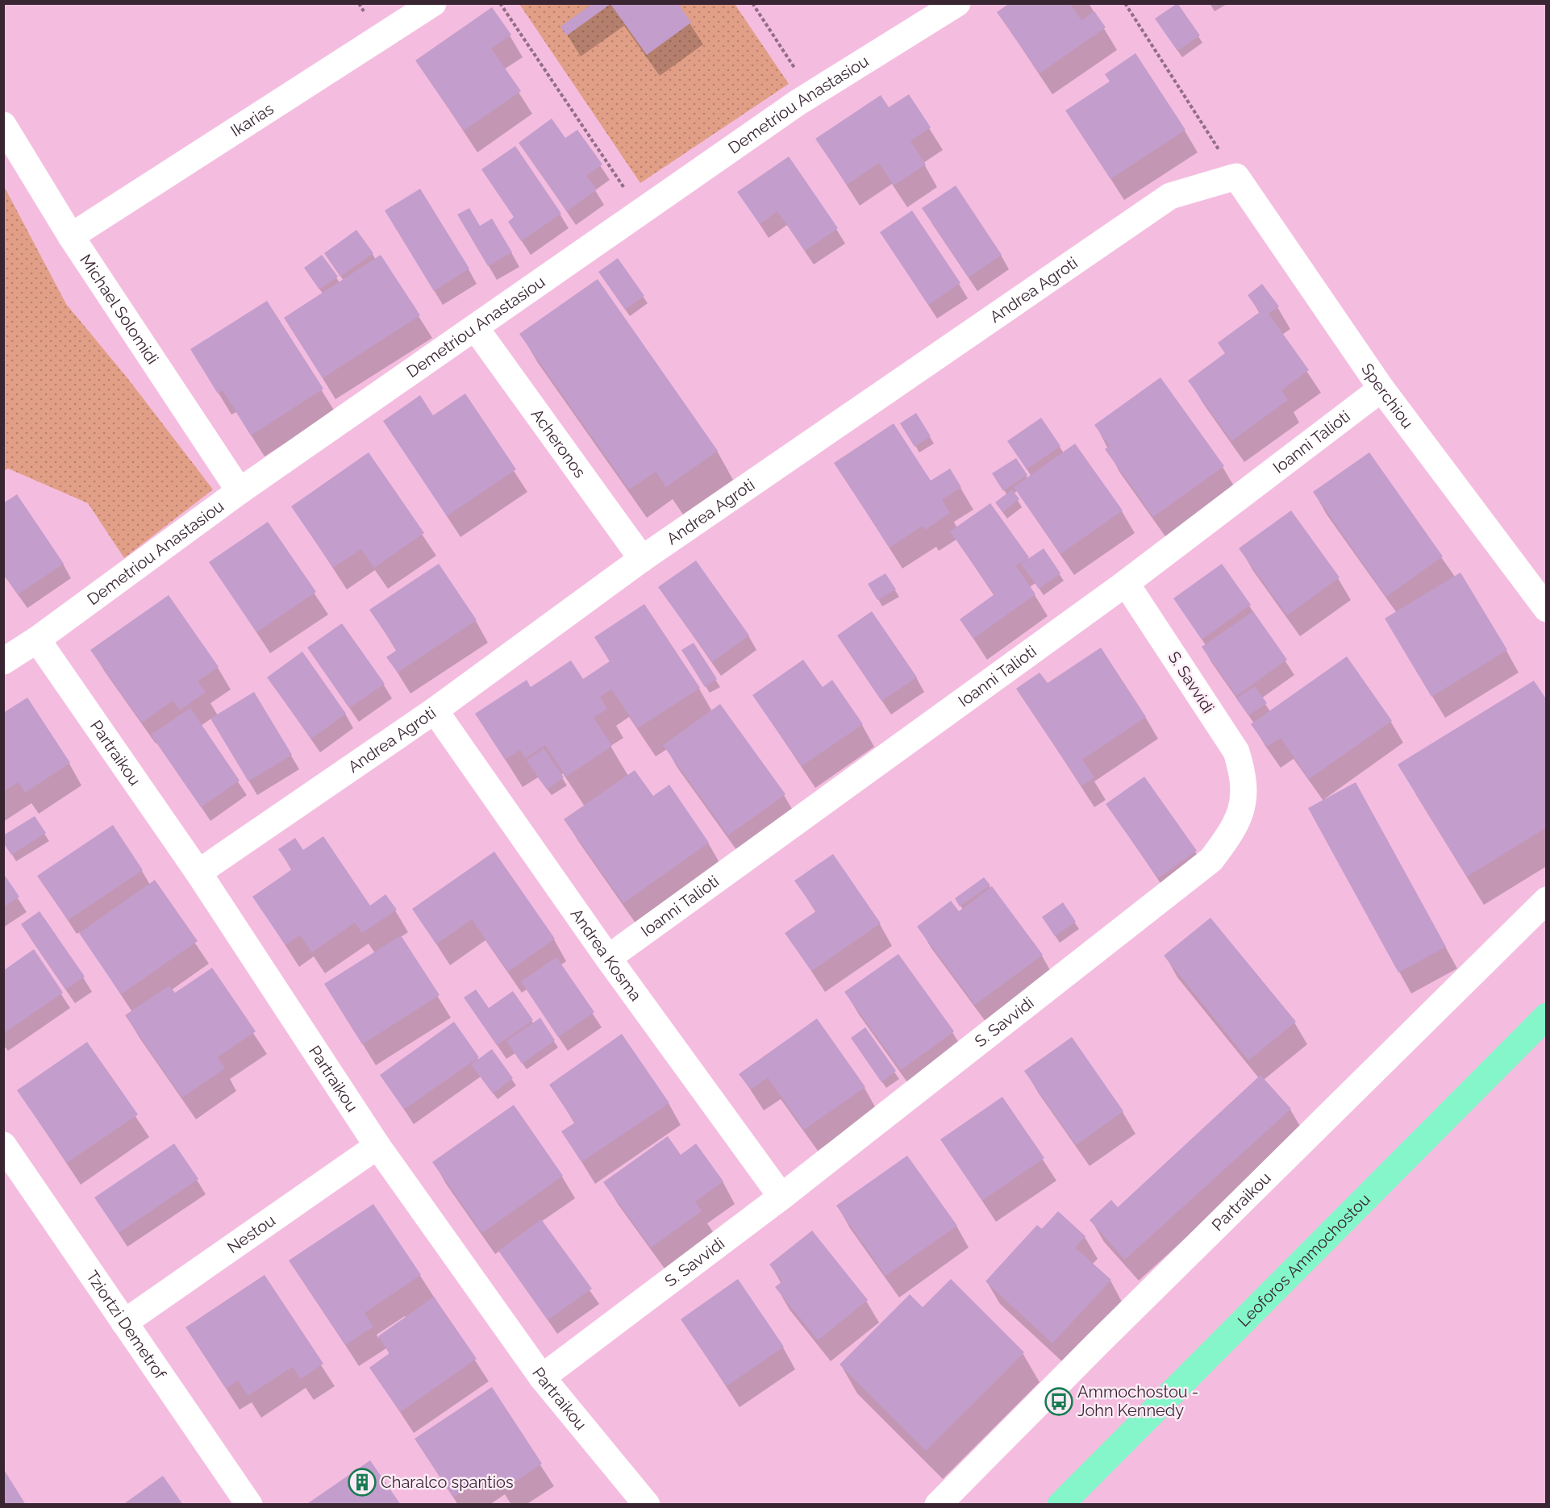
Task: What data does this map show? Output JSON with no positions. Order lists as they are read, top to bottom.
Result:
{
  "streets": {
    "main road": ["Leoforos Ammochostou"],
    "street": [
      "Demetriou Anastasiou",
      "Ikarias",
      "Andrea Agroti",
      "Michael Solomidi",
      "Sperchiou",
      "Ioanni Talioti",
      "Acheronos",
      "S. Savvidi",
      "Partraikou",
      "Andrea Kosma",
      "Nestou",
      "Tziortzi Demetrof"
    ]
  },
  "crossings": [
    ["Demetriou Anastasiou", "Michael Solomidi"],
    ["Demetriou Anastasiou", "Acheronos"],
    ["Demetriou Anastasiou", "Partraikou"],
    ["Ikarias", "Michael Solomidi"],
    ["Andrea Agroti", "Sperchiou"],
    ["Andrea Agroti", "Acheronos"],
    ["Andrea Agroti", "Partraikou"],
    ["Andrea Agroti", "Andrea Kosma"],
    ["Sperchiou", "Ioanni Talioti"],
    ["Ioanni Talioti", "S. Savvidi"],
    ["Ioanni Talioti", "Andrea Kosma"],
    ["S. Savvidi", "Partraikou"],
    ["S. Savvidi", "Andrea Kosma"],
    ["Partraikou", "Nestou"],
    ["Nestou", "Tziortzi Demetrof"]
  ],
  "places": {
    "bus stop": ["Ammochostou - John Kennedy"],
    "building": ["Charalco spantios"]
  }
}
